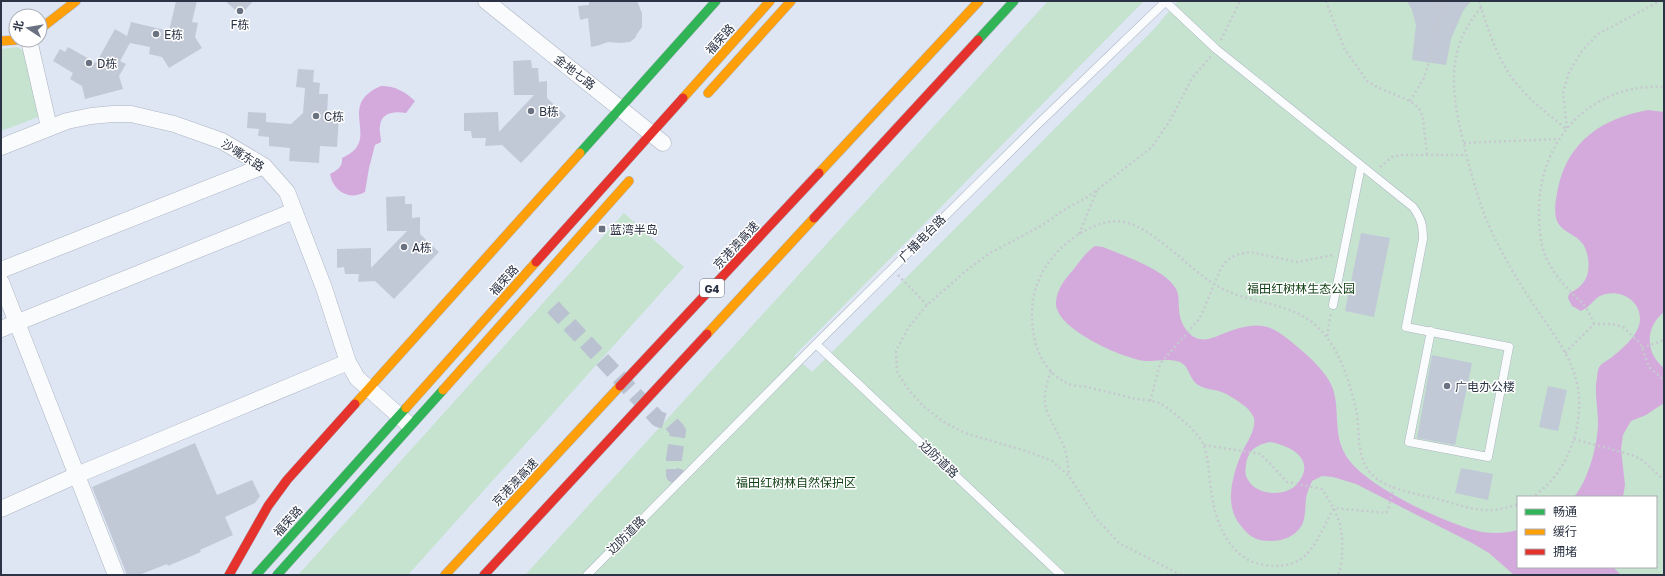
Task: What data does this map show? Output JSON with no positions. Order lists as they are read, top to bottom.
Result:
{
  "streets": {
    "main road": ["福荣路", "京港澳高速", "G4"],
    "street": ["金地七路", "沙嘴东路"],
    "lane": ["广播电台路", "边防道路"]
  },
  "crossings": [
    ["福荣路", "金地七路"],
    ["福荣路", "沙嘴东路"],
    ["广播电台路", "边防道路"]
  ],
  "parks": ["福田红树林生态公园", "福田红树林自然保护区"],
  "places": {
    "other": [
      "F栋",
      "E栋",
      "D栋",
      "B栋",
      "C栋",
      "A栋",
      "广电办公楼"
    ],
    "transit": ["蓝湾半岛"]
  },
  "legend": ["畅通", "缓行", "拥堵"],
  "north": "left"
}
